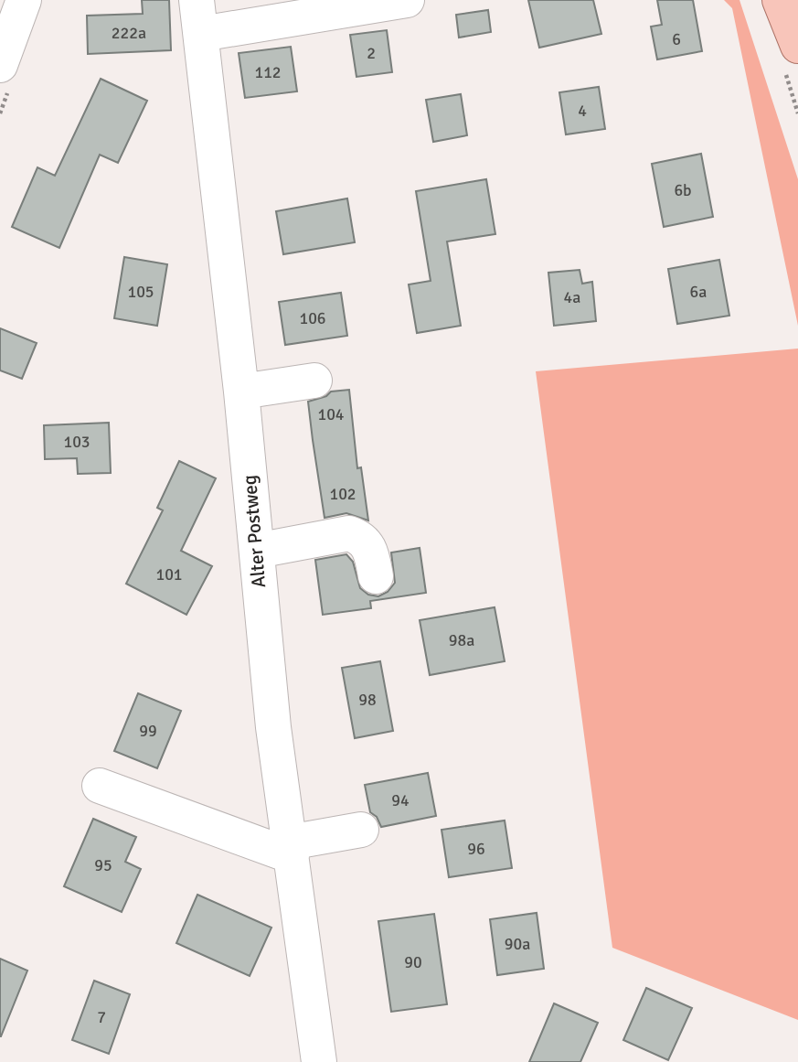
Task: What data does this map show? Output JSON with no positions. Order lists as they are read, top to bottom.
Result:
{
  "streets": {
    "street": ["Alter Postweg"]
  },
  "house_numbers": [
    "222a",
    "6",
    "2",
    "112",
    "4",
    "6b",
    "105",
    "6a",
    "4a",
    "106",
    "104",
    "103",
    "102",
    "101",
    "98a",
    "98",
    "99",
    "94",
    "96",
    "95",
    "90a",
    "90",
    "7"
  ]
}
